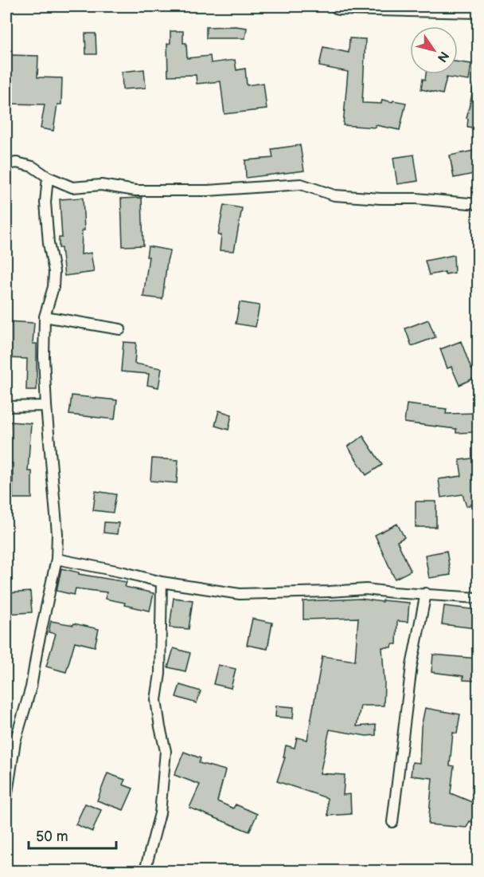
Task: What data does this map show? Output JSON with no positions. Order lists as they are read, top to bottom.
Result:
{
  "scale_bar": "50 m",
  "north": "bottom right"
}
